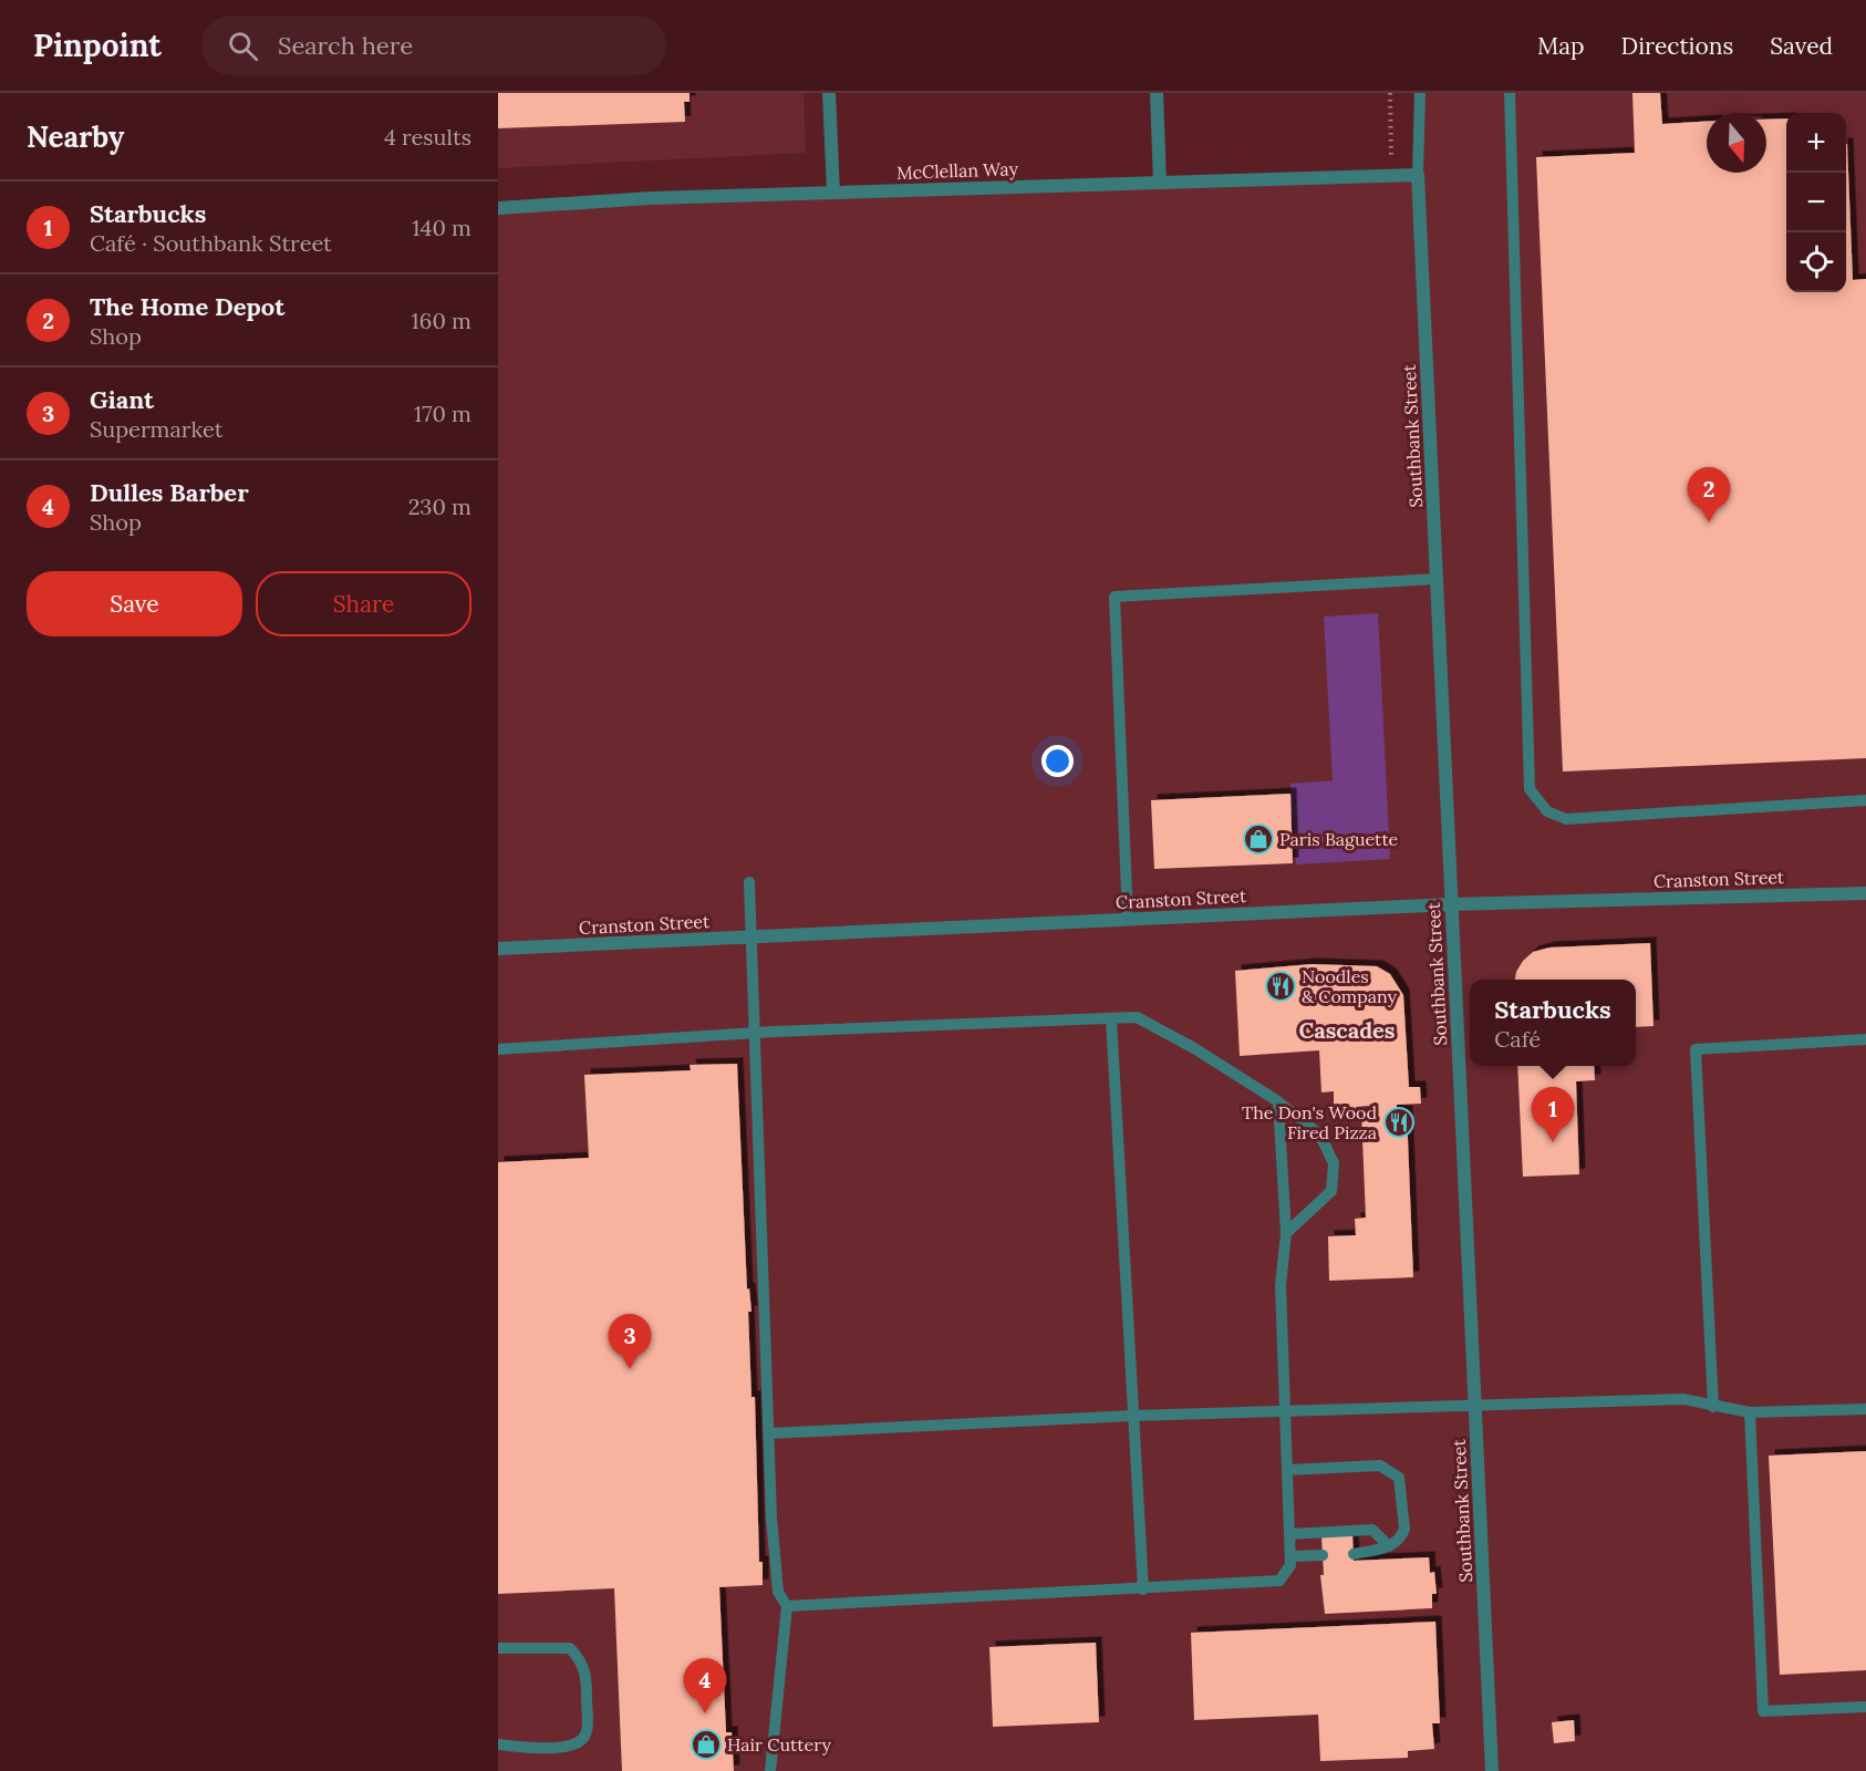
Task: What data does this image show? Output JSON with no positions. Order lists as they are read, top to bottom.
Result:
{
  "streets": {
    "street": ["McClellan Way", "Southbank Street", "Cranston Street"]
  },
  "crossings": [
    ["McClellan Way", "Southbank Street"],
    ["Southbank Street", "Cranston Street"]
  ],
  "districts": ["Cascades"],
  "places": {
    "shop": ["Paris Baguette", "Hair Cuttery"],
    "restaurant": ["Noodles & Company", "The Don's Wood Fired Pizza"]
  },
  "north": "bottom",
  "page": {
    "header": "Pinpoint",
    "search": "Search here",
    "nav": ["Map", "Directions", "Saved"],
    "heading": ["Nearby", "4 results"],
    "map_buttons": ["+", "−"],
    "list": [
      {
        "mark": "1",
        "name": "Starbucks",
        "note": "Café · Southbank Street",
        "value": "140 m"
      },
      {
        "mark": "2",
        "name": "The Home Depot",
        "note": "Shop",
        "value": "160 m"
      },
      {
        "mark": "3",
        "name": "Giant",
        "note": "Supermarket",
        "value": "170 m"
      },
      {
        "mark": "4",
        "name": "Dulles Barber",
        "note": "Shop",
        "value": "230 m"
      }
    ],
    "pins": [
      "2",
      "1",
      "3",
      "4"
    ],
    "buttons": ["Save", "Share"],
    "popup": ["Starbucks", "Café"]
  }
}
